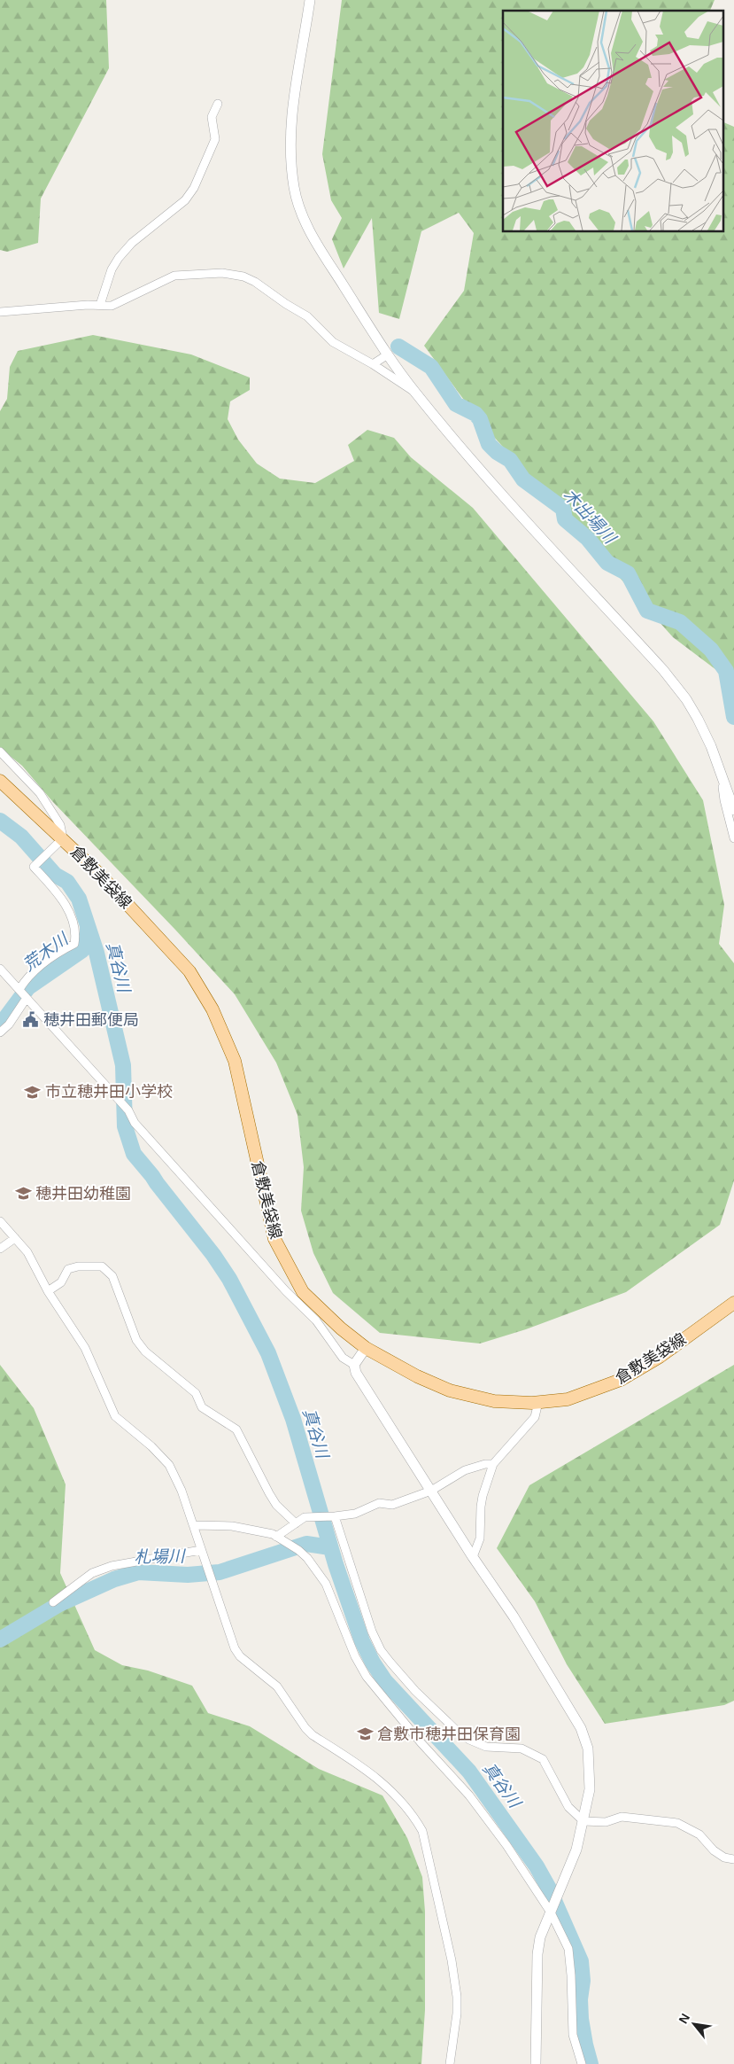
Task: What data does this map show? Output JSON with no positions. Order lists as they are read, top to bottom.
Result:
{
  "streets": {
    "main road": ["倉敷美袋線"]
  },
  "water": [
    "木出場川",
    "荒木川",
    "真谷川",
    "札場川"
  ],
  "places": {
    "public building": ["穂井田郵便局"],
    "school or university": ["市立穂井田小学校", "穂井田幼稚園", "倉敷市穂井田保育園"]
  },
  "north": "top left"
}
